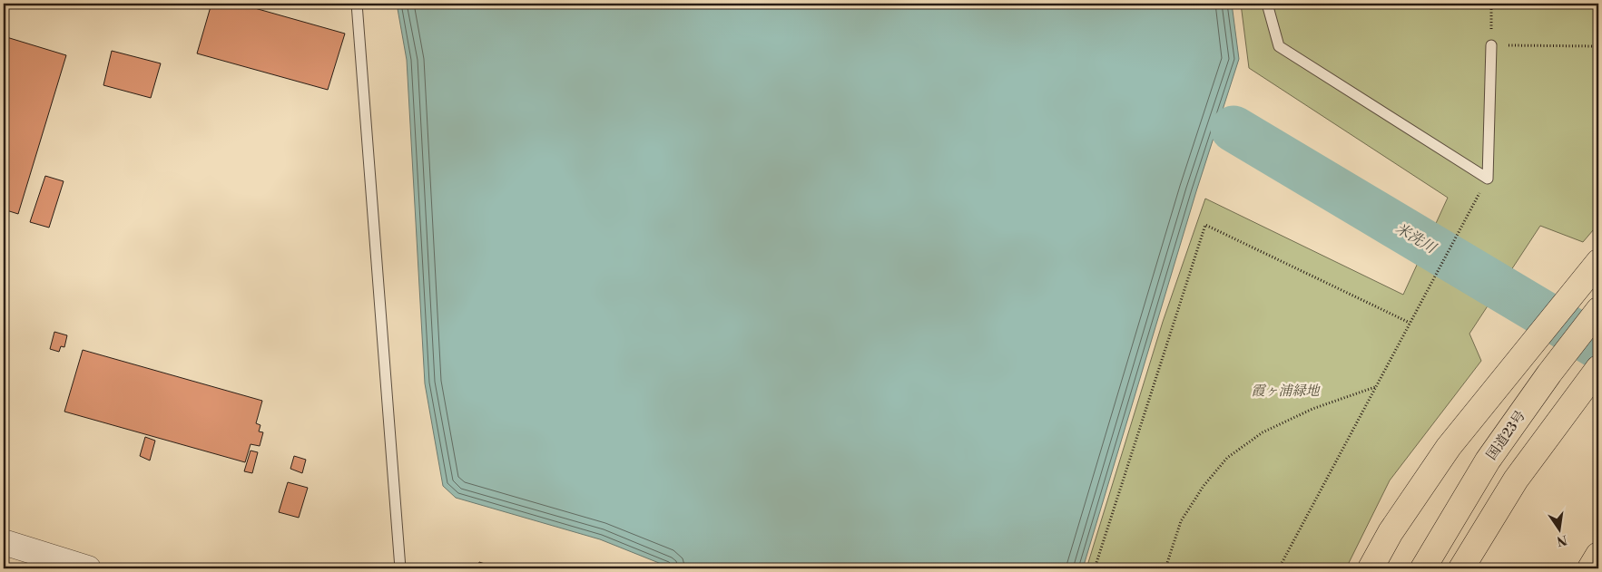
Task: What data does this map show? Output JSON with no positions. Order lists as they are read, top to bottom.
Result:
{
  "streets": {
    "highway": ["国道23号"]
  },
  "water": ["米洗川"],
  "parks": ["霞ヶ浦緑地"],
  "north": "bottom"
}
